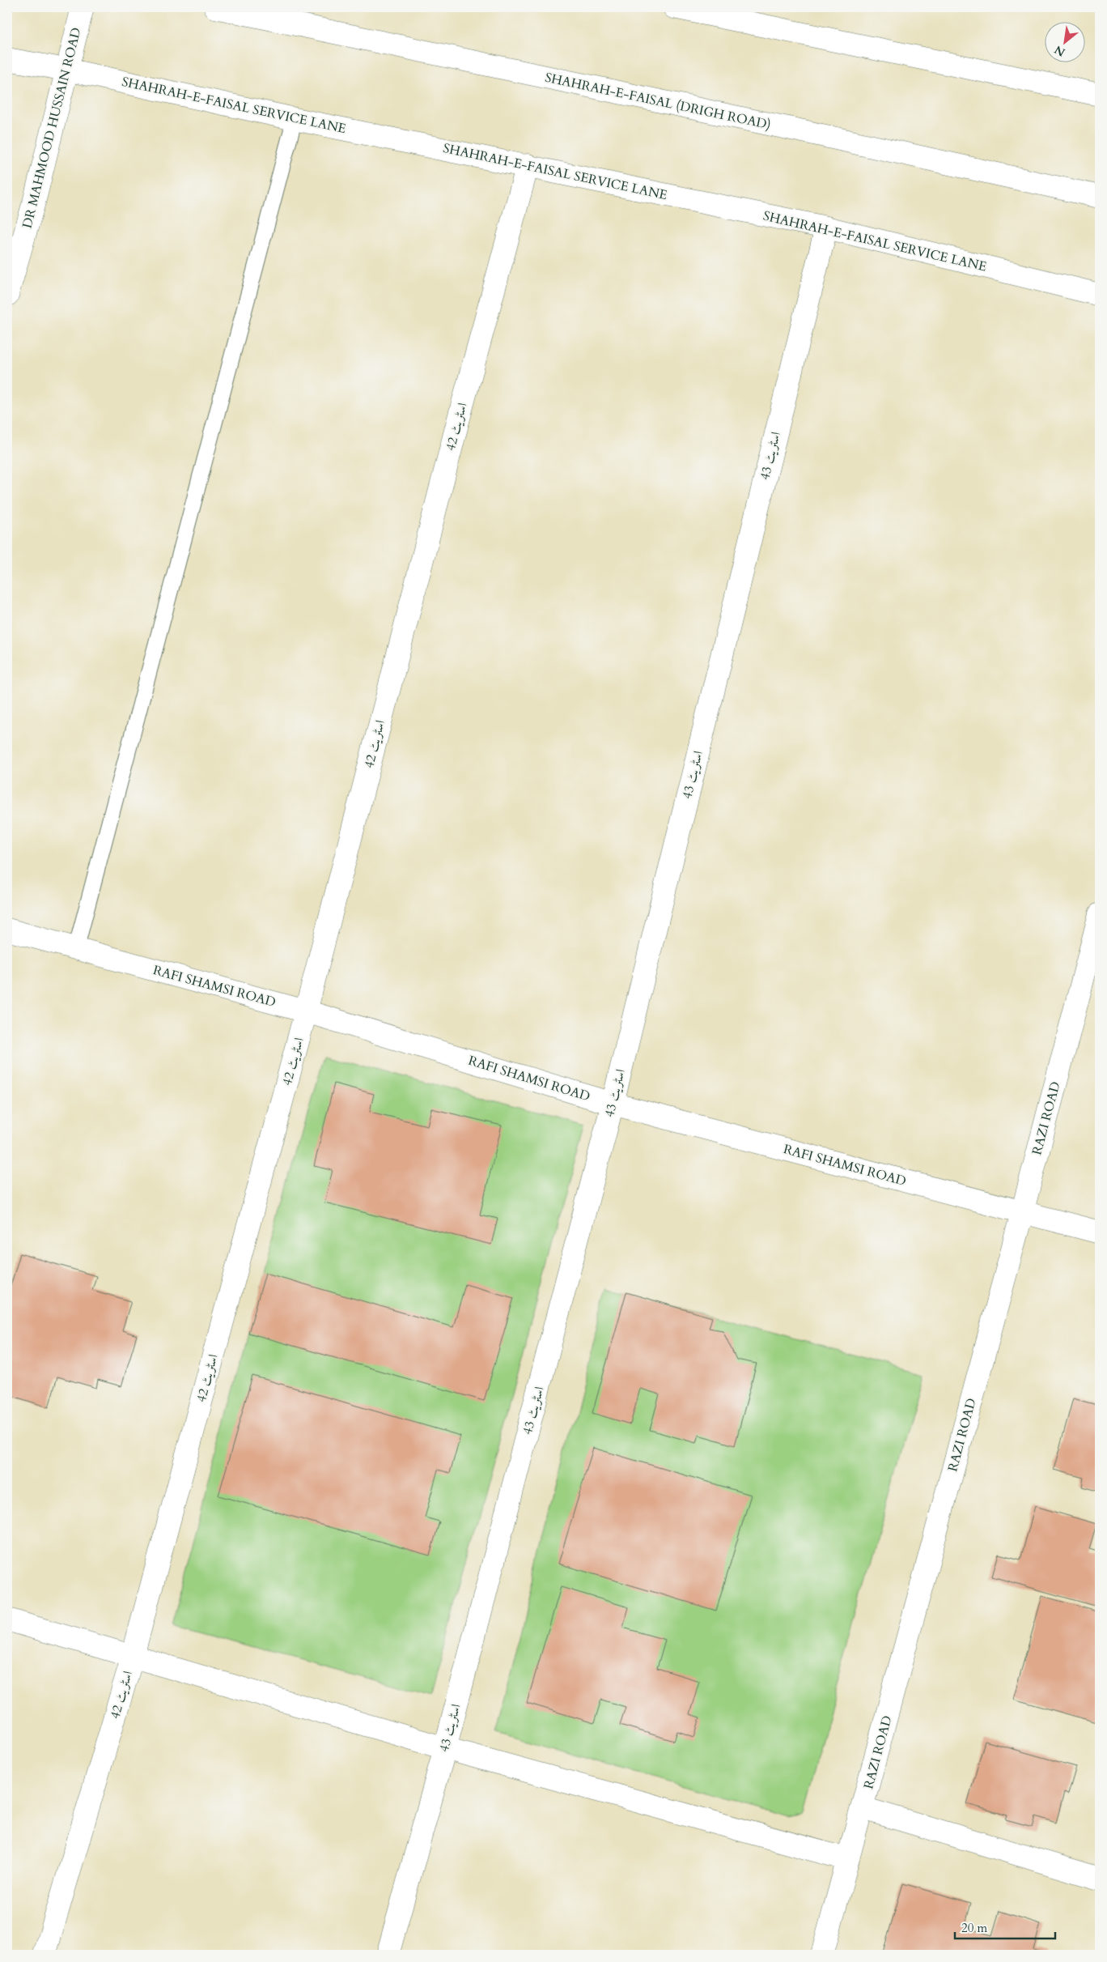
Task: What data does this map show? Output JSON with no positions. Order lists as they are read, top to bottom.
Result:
{
  "streets": {
    "main road": [
      "SHAHRAH-E-FAISAL (DRIGH ROAD)",
      "SHAHRAH-E-FAISAL SERVICE LANE",
      "DR MAHMOOD HUSSAIN ROAD",
      "اسٹریٹ 42",
      "اسٹریٹ 43",
      "RAFI SHAMSI ROAD",
      "RAZI ROAD"
    ]
  },
  "crossings": [
    ["SHAHRAH-E-FAISAL SERVICE LANE", "DR MAHMOOD HUSSAIN ROAD"],
    ["SHAHRAH-E-FAISAL SERVICE LANE", "اسٹریٹ 42"],
    ["SHAHRAH-E-FAISAL SERVICE LANE", "اسٹریٹ 43"],
    ["اسٹریٹ 42", "RAFI SHAMSI ROAD"],
    ["اسٹریٹ 43", "RAFI SHAMSI ROAD"],
    ["RAFI SHAMSI ROAD", "RAZI ROAD"]
  ],
  "scale_bar": "20 m",
  "north": "bottom left"
}
